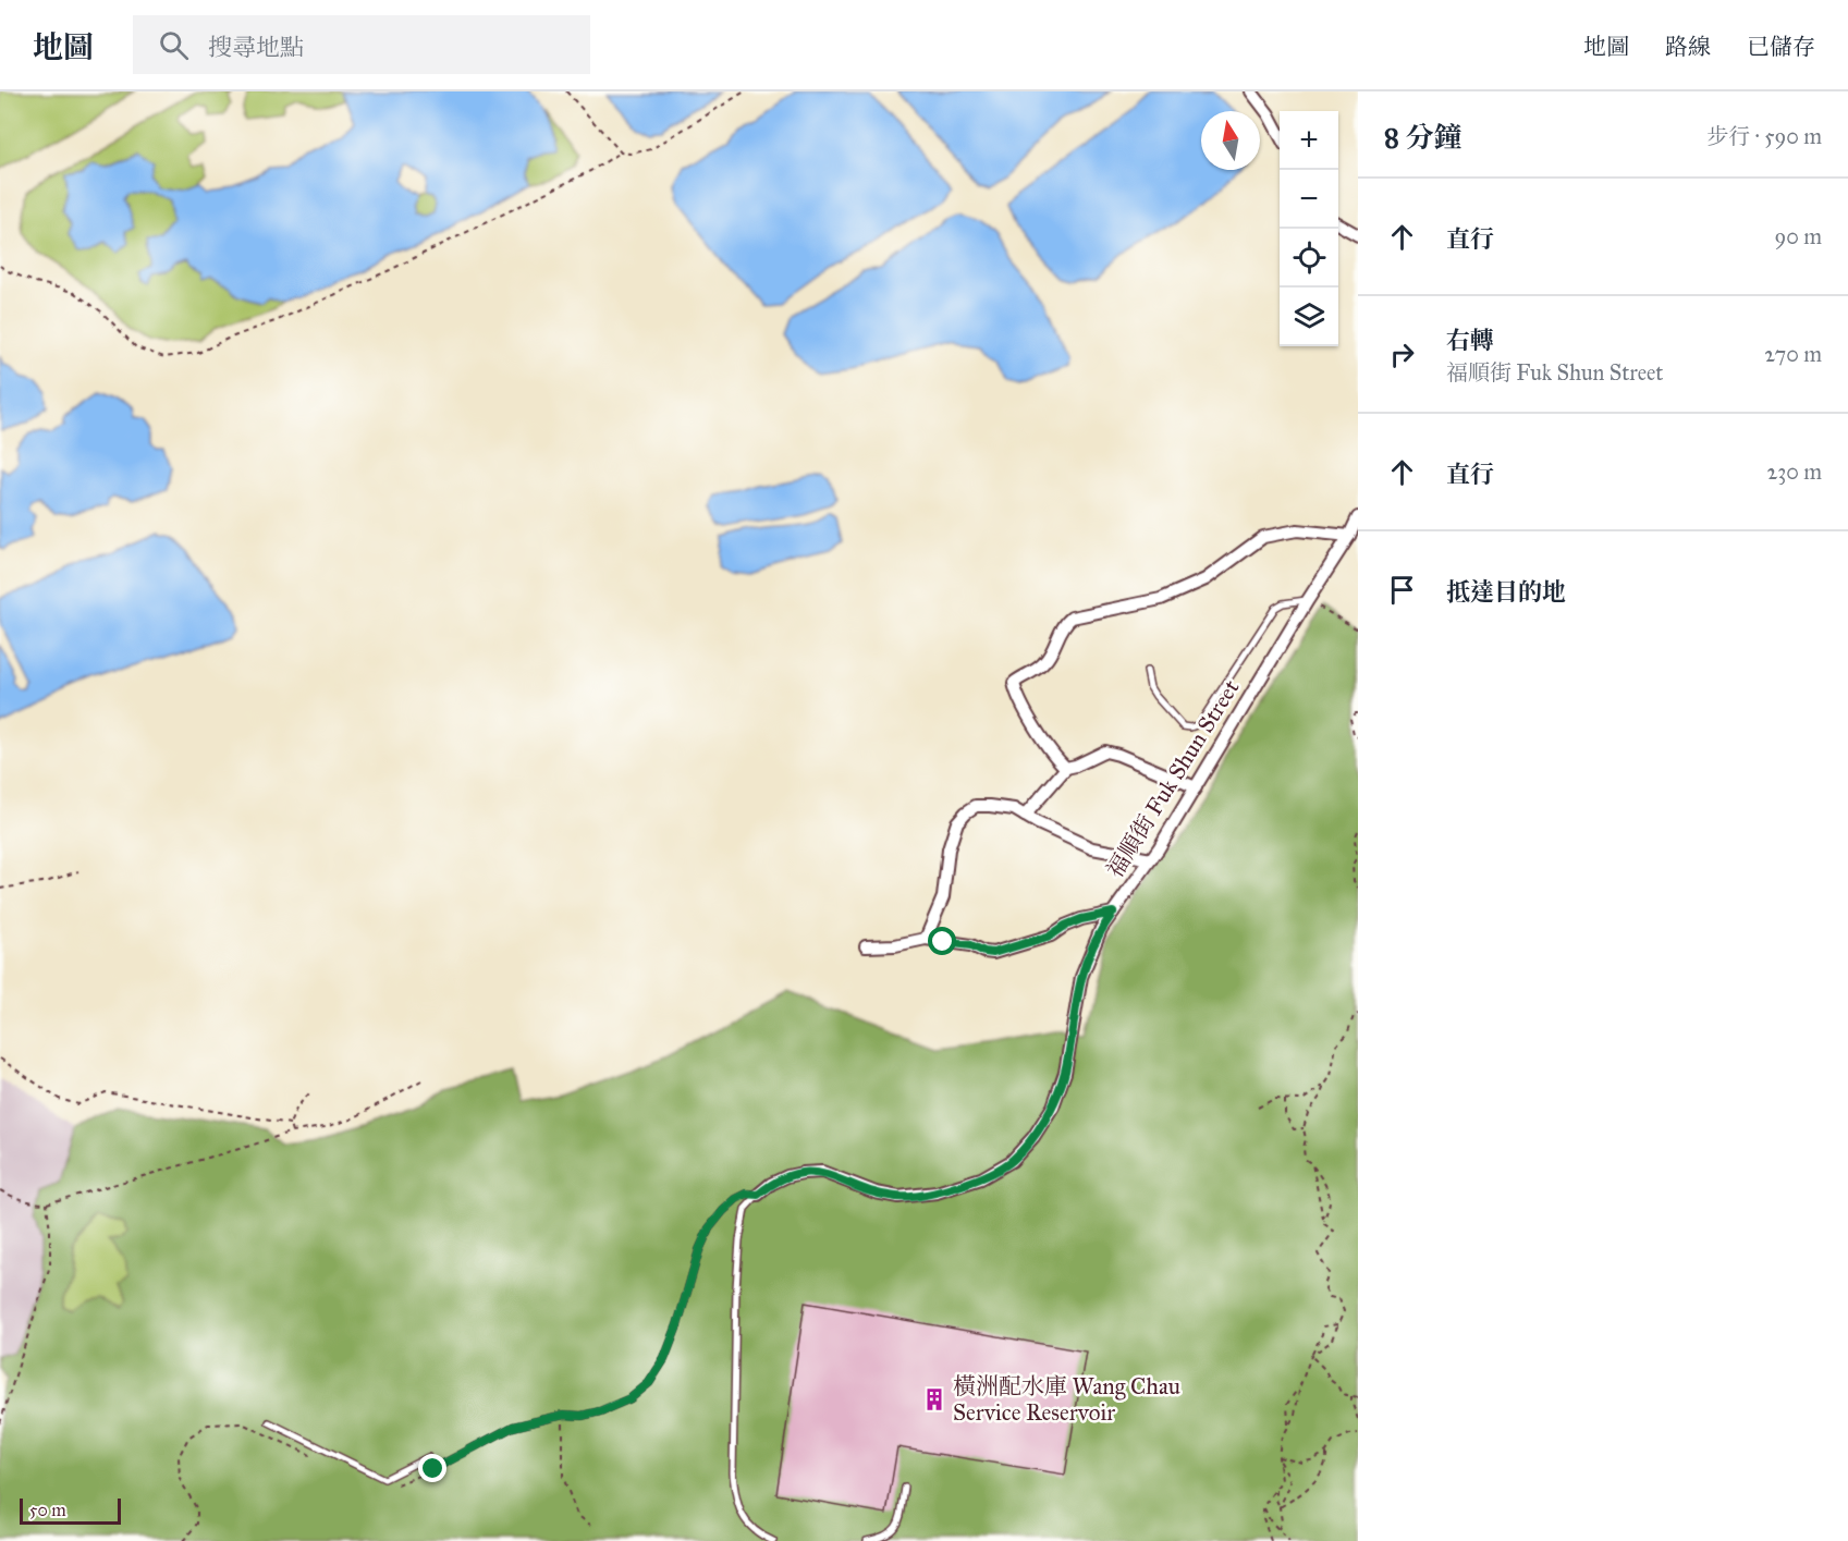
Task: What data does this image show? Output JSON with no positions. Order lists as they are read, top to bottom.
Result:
{
  "streets": {
    "street": ["福順街 Fuk Shun Street"]
  },
  "places": {
    "building": ["橫洲配水庫 Wang Chau Service Reservoir"]
  },
  "scale_bar": "50 m",
  "north": "top",
  "page": {
    "header": "地圖",
    "search": "搜尋地點",
    "nav": ["地圖", "路線", "已儲存"],
    "heading": ["8 分鐘", "步行 · 590 m"],
    "map_buttons": ["+", "−"],
    "list": [
      ["直行", "90 m"],
      ["右轉", "福順街 Fuk Shun Street", "270 m"],
      ["直行", "230 m"],
      "抵達目的地"
    ],
    "scale": "50 m"
  }
}
